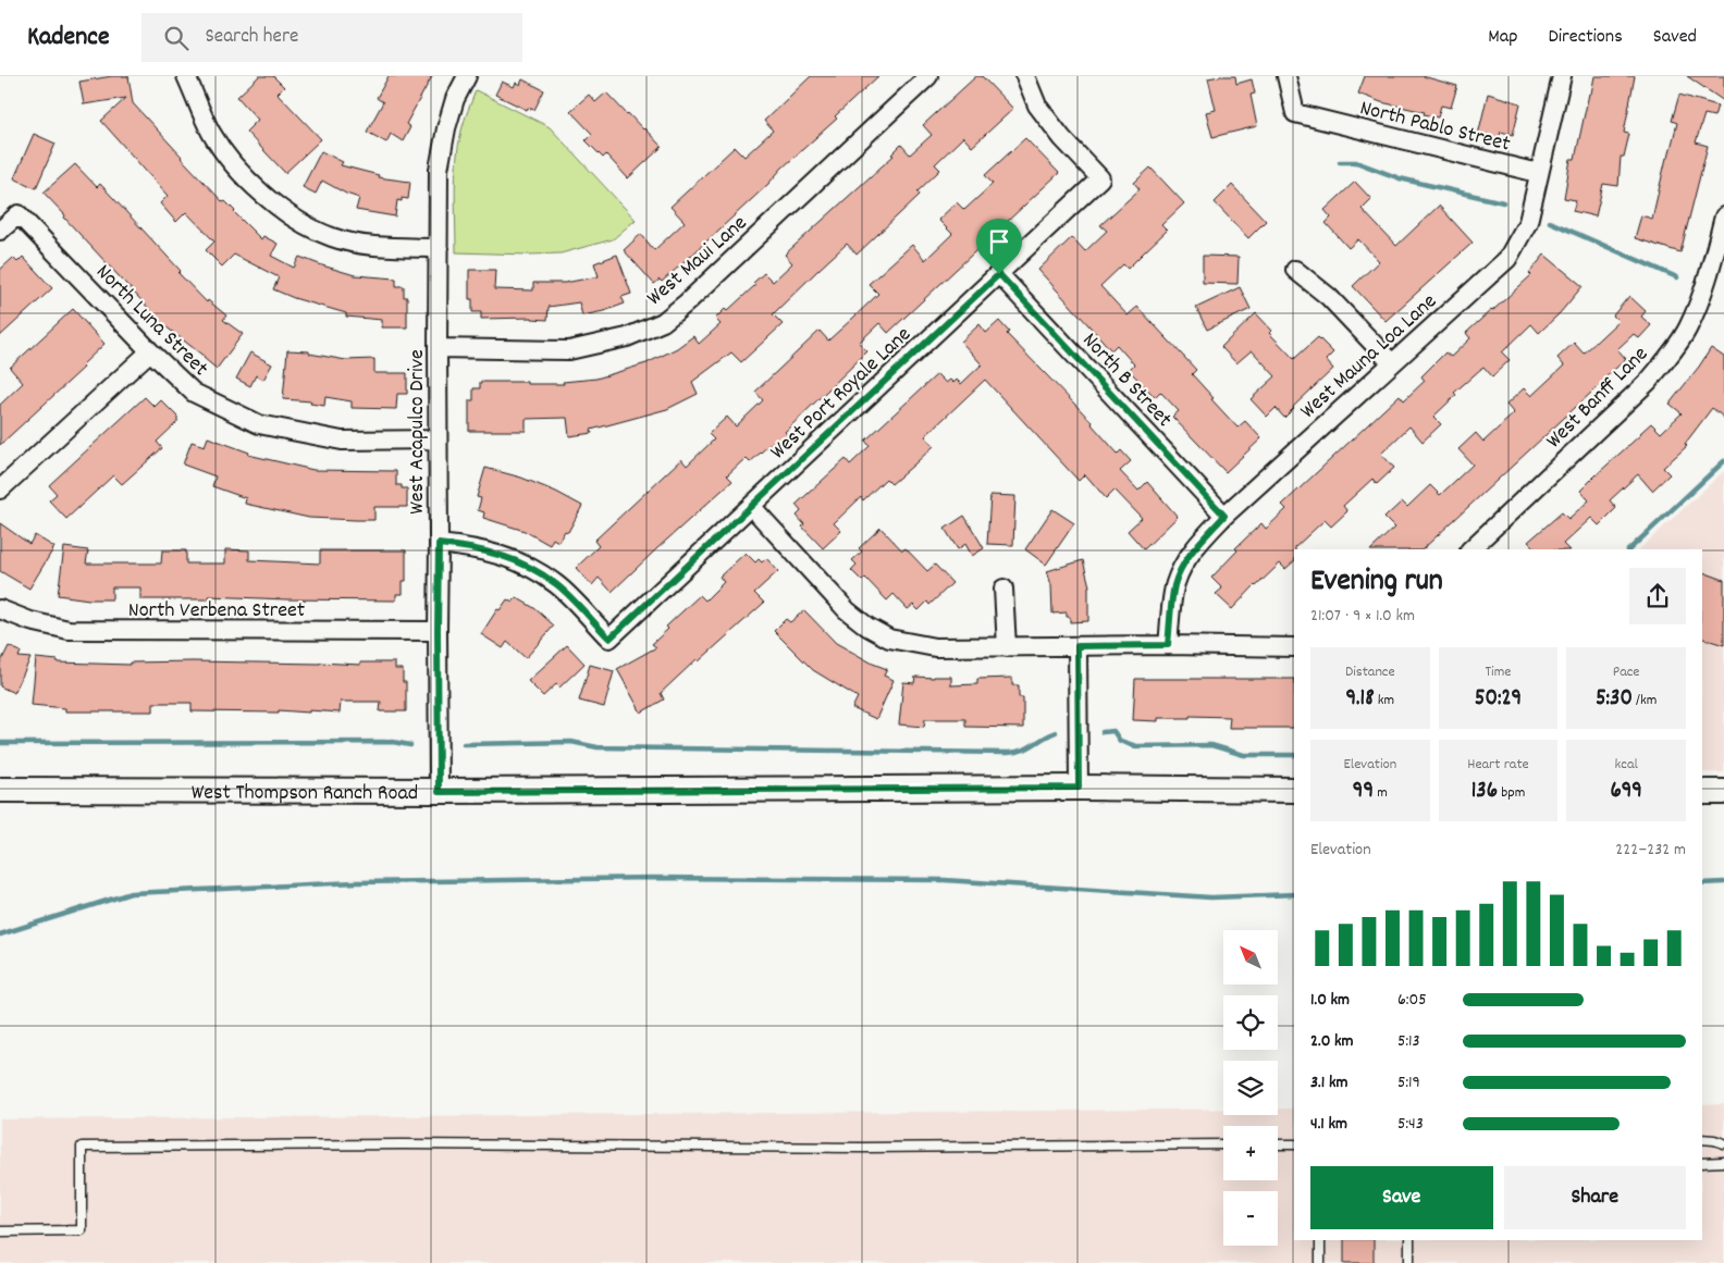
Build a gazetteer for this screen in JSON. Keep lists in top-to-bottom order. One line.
{"streets":{"main road":["West Thompson Ranch Road"],"street":["North Pablo Street","West Maui Lane","North Luna Street","West Mauna Loa Lane","North B Street","West Port Royale Lane","West Banff Lane","West Acapulco Drive","North Verbena Street"]},"crossings":[["North Pablo Street","West Mauna Loa Lane"],["West Maui Lane","West Acapulco Drive"],["North Luna Street","West Acapulco Drive"],["West Mauna Loa Lane","North B Street"],["North B Street","West Port Royale Lane"],["West Port Royale Lane","West Acapulco Drive"],["West Acapulco Drive","North Verbena Street"],["West Acapulco Drive","West Thompson Ranch Road"]],"north":"top left","page":{"header":"Kadence","search":"Search here","nav":["Map","Directions","Saved"],"heading":["Evening run","21:07 · 9 × 1.0 km"],"stats":[["Distance","9.18 km"],["Time","50:29"],["Pace","5:30 /km"],["Elevation","99 m"],["Heart rate","136 bpm"],["kcal","699"]],"chart":["Elevation","222–232 m"],"map_buttons":["+","−"],"list":[{"name":"1.0 km","note":"6:05"},{"name":"2.0 km","note":"5:13"},{"name":"3.1 km","note":"5:19"},{"name":"4.1 km","note":"5:43"}],"buttons":["Save","Share"]}}
